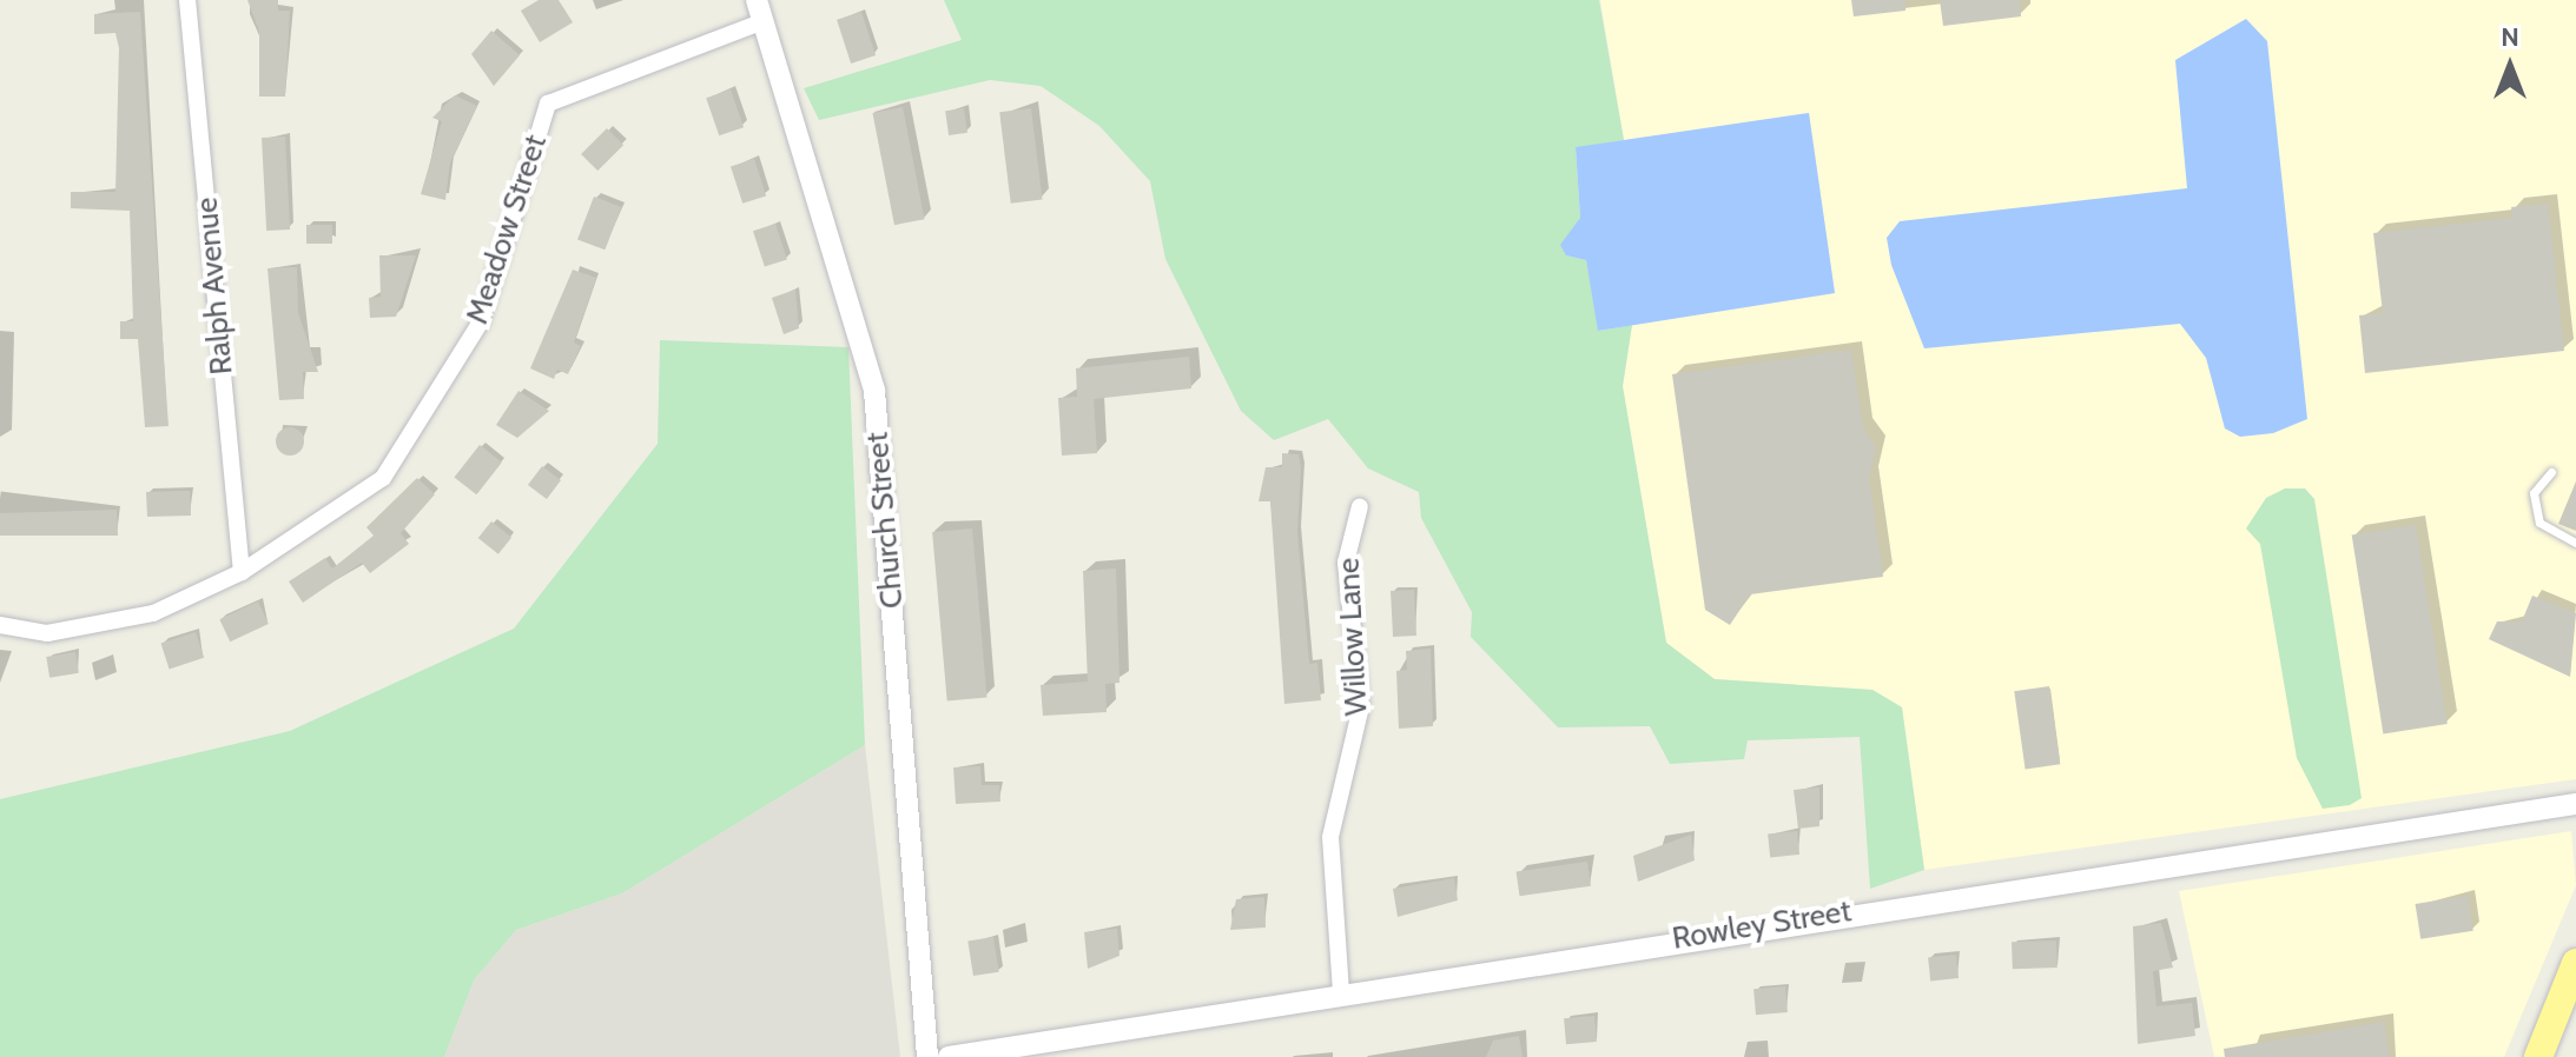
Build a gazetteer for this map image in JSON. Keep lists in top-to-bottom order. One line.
{"streets":{"street":["Meadow Street","Ralph Avenue","Church Street","Willow Lane","Rowley Street"]},"crossings":[["Meadow Street","Ralph Avenue"],["Meadow Street","Church Street"],["Willow Lane","Rowley Street"]],"north":"top"}
